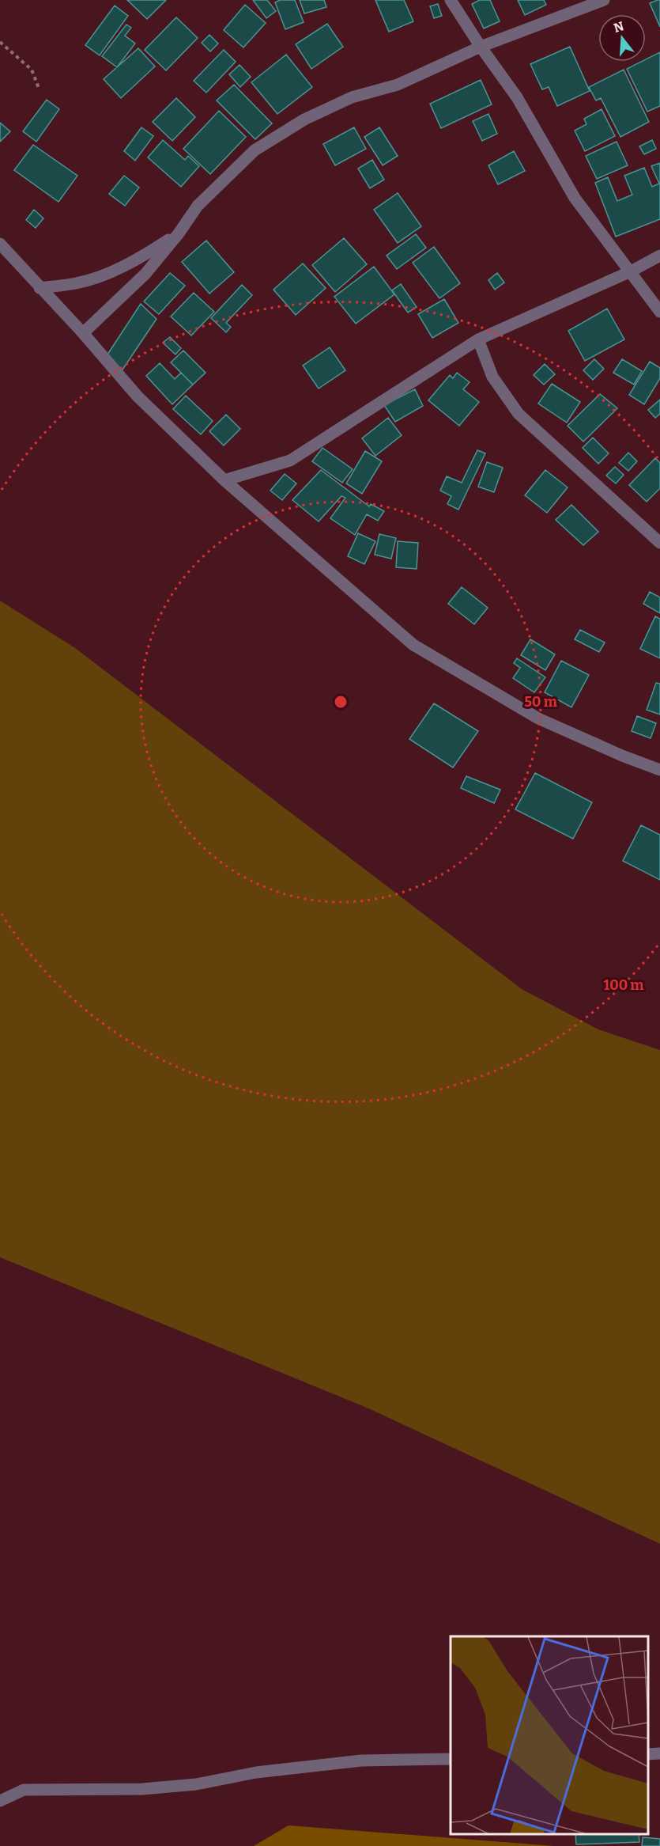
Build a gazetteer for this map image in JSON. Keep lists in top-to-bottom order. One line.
{"north":"top","rings":["50 m","100 m"]}
